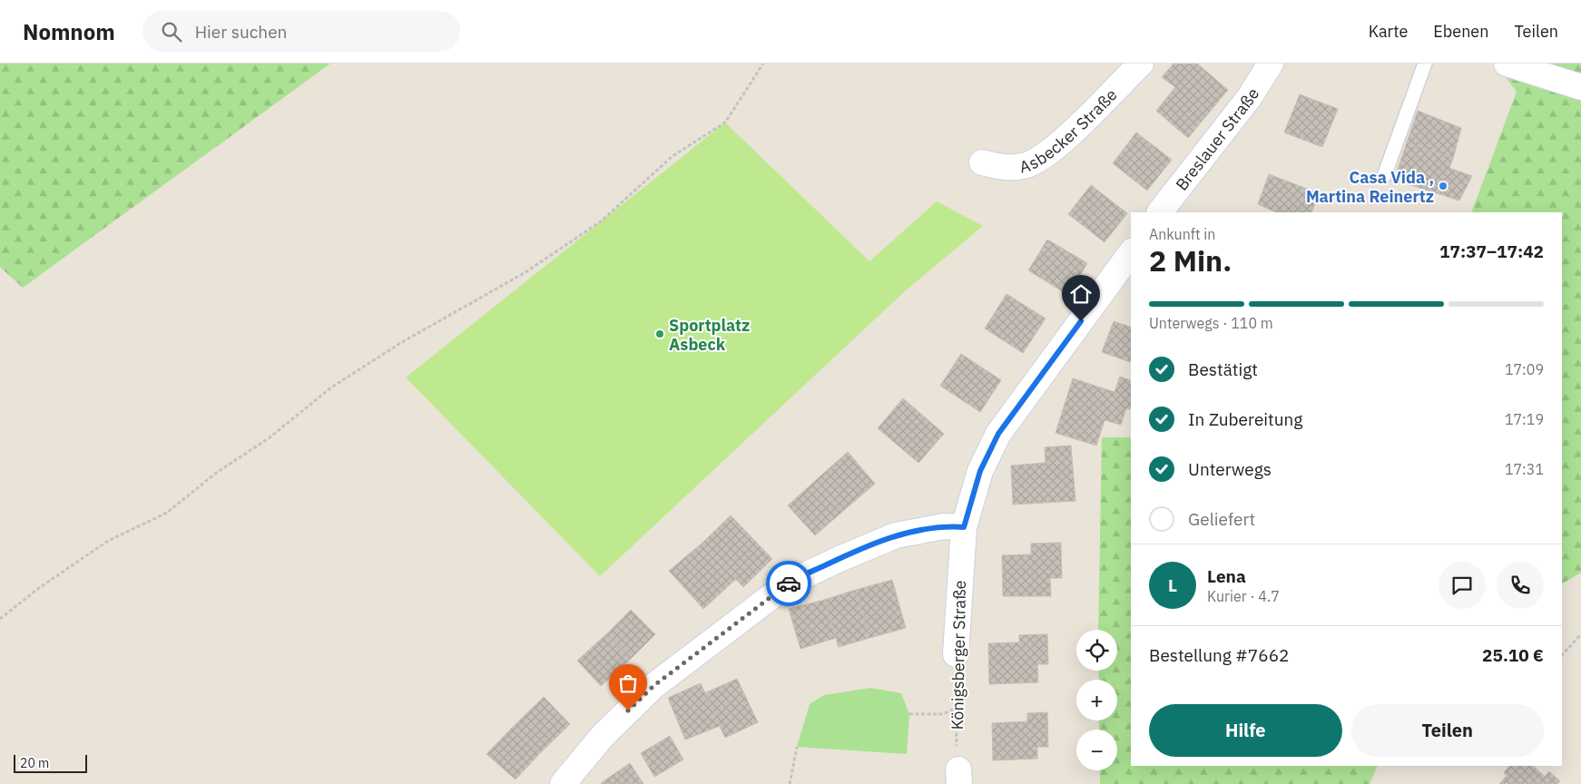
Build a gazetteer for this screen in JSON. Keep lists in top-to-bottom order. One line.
{"streets":{"street":["Asbecker Straße","Breslauer Straße","Königsberger Straße"]},"places":["Casa Vida , Martina Reinertz","Sportplatz Asbeck"],"scale_bar":"20 m","page":{"header":"Nomnom","search":"Hier suchen","nav":["Karte","Ebenen","Teilen"],"heading":["2 Min.","Ankunft in","17:37–17:42"],"panel":["Lena","Kurier · 4.7","Bestellung #7662","25.10 €"],"bar":"Unterwegs · 110 m","list":[["Bestätigt","17:09"],["In Zubereitung","17:19"],["Unterwegs","17:31"],"Geliefert"],"round":"L","map_buttons":["+","−"],"buttons":["Hilfe","Teilen"],"scale":"20 m"}}
